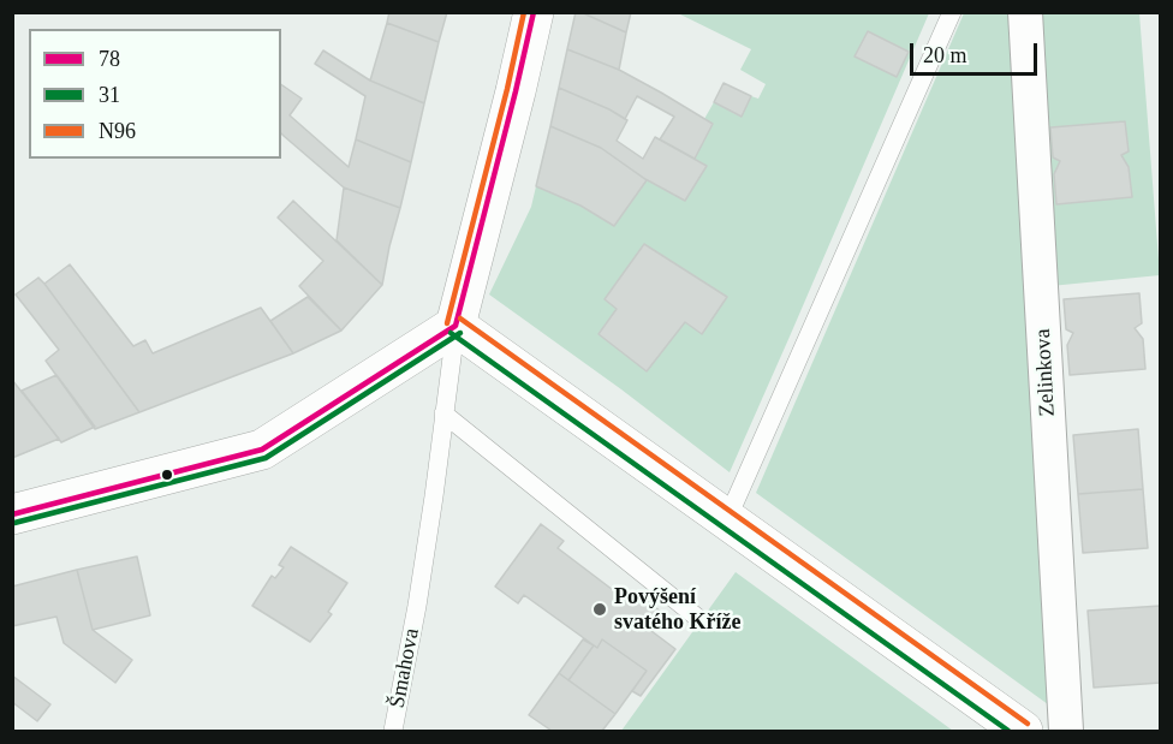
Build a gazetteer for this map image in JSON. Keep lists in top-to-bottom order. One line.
{"streets":{"street":["Zelinkova"],"lane":["Šmahova"]},"places":["Povýšení svatého Kříže"],"lines":["transit line 78","transit line N96","transit line 31"],"legend":["78","31","N96"],"scale_bar":"20 m"}
